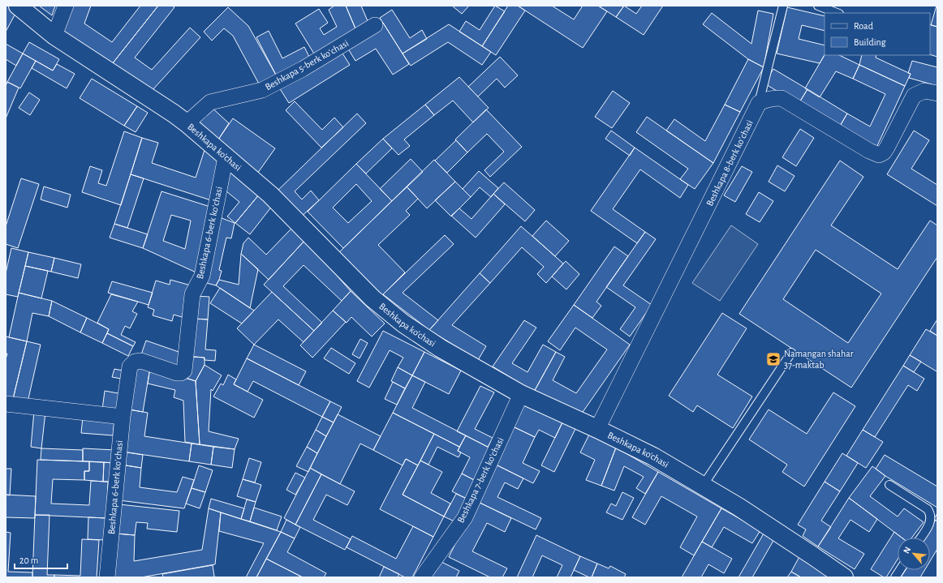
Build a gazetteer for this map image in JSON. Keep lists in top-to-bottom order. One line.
{"streets":{"street":["Beshkapa 5-berk koʻchasi","Beshkapa ko'chasi","Beshkapa 8-berk koʼchasi","Beshkapa 6-berk koʻchasi","Beshkapa 7-berk koʻchasi"]},"crossings":[["Beshkapa 5-berk koʻchasi","Beshkapa ko'chasi"],["Beshkapa ko'chasi","Beshkapa 8-berk koʼchasi"],["Beshkapa ko'chasi","Beshkapa 6-berk koʻchasi"],["Beshkapa ko'chasi","Beshkapa 7-berk koʻchasi"]],"places":{"school or university":["Namangan shahar 37-maktab"]},"legend":["Road","Building"],"scale_bar":"20 m","north":"top left"}
